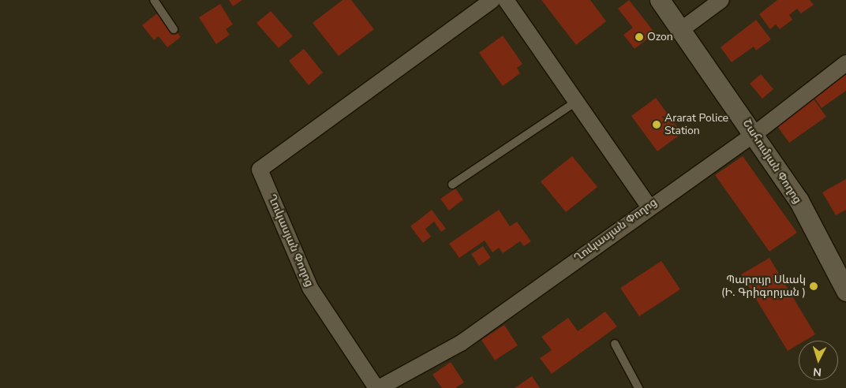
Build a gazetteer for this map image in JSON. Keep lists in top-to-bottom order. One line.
{"streets":{"street":["Շահումյան Փողոց","Ղուկասյան Փողոց"]},"crossings":[["Շահումյան Փողոց","Ղուկասյան Փողոց"]],"places":["Ozon","Ararat Police Station","Պարույր Սևակ (Ի. Գրիգորյան )"],"north":"bottom"}
